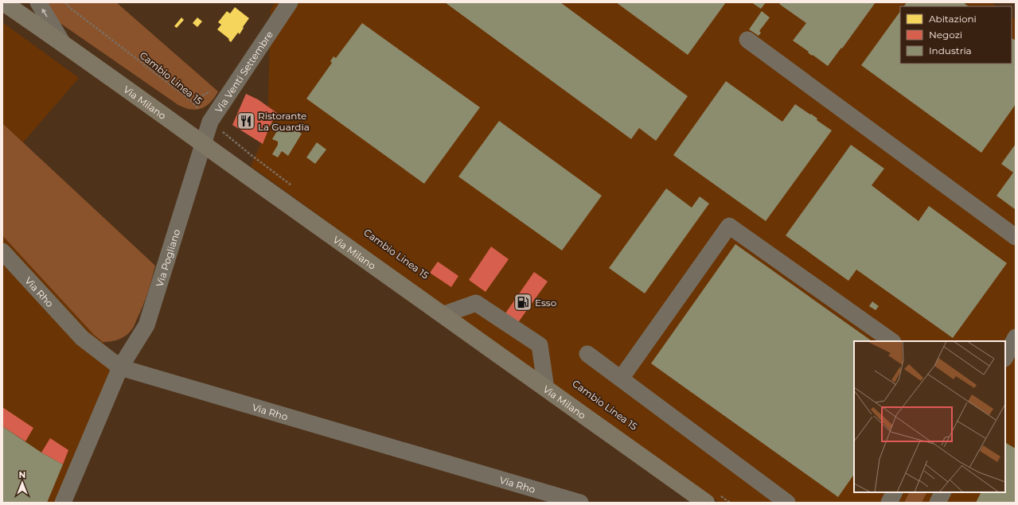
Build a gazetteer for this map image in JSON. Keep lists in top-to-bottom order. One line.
{"streets":{"main road":["Via Milano"],"street":["Via Venti Settembre","Via Pogliano","Via Rho"],"path":["Cambio Linea 15"]},"crossings":[["Via Venti Settembre","Cambio Linea 15"],["Via Venti Settembre","Via Milano"],["Via Venti Settembre","Via Pogliano"],["Via Milano","Via Pogliano"],["Via Pogliano","Via Rho"]],"places":{"restaurant":["Ristorante La Guardia"],"fuel station":["Esso"]},"legend":["Abitazioni","Negozi","Industria"],"north":"top"}
